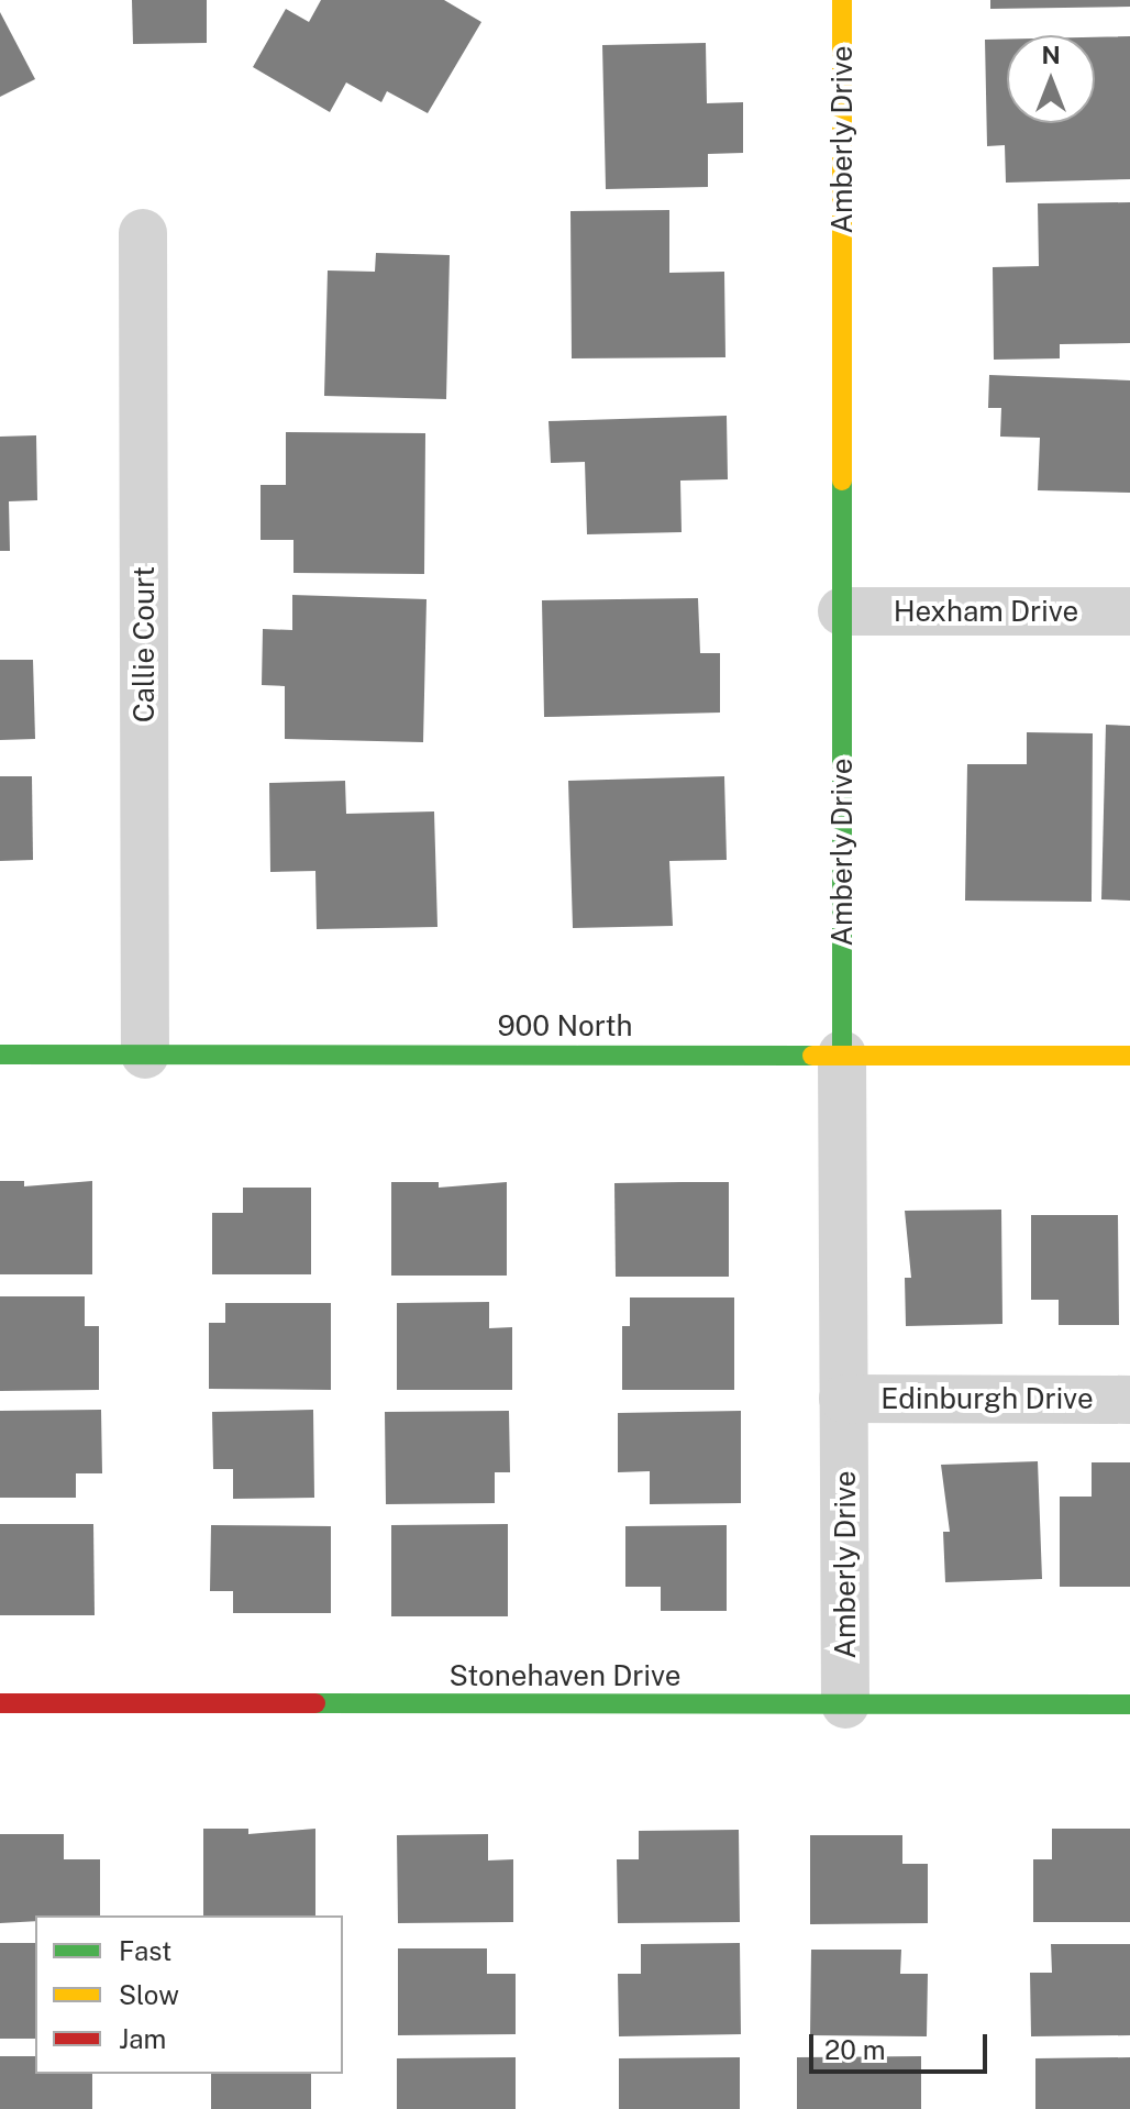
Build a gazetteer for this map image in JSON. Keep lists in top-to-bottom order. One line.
{"streets":{"street":["Amberly Drive","Hexham Drive","Callie Court","900 North","Edinburgh Drive","Stonehaven Drive"]},"crossings":[["Amberly Drive","Hexham Drive"],["Amberly Drive","900 North"],["Amberly Drive","Edinburgh Drive"],["Amberly Drive","Stonehaven Drive"],["Callie Court","900 North"]],"legend":["Fast","Slow","Jam"],"scale_bar":"20 m","north":"top"}
